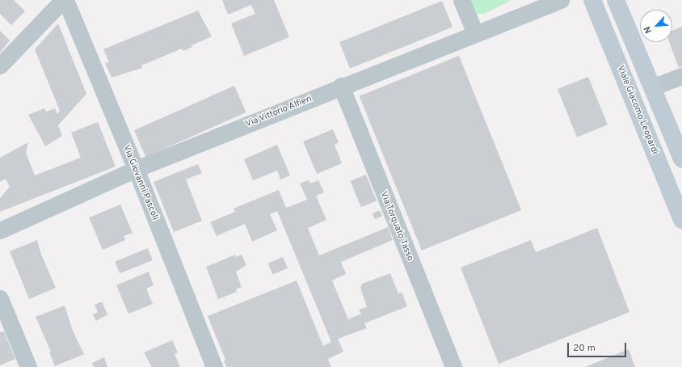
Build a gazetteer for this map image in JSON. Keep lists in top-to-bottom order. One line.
{"streets":{"main road":["Viale Giacomo Leopardi"],"street":["Via Vittorio Alfieri","Via Giovanni Pascoli","Via Torquato Tasso"]},"crossings":[["Via Vittorio Alfieri","Via Giovanni Pascoli"],["Via Vittorio Alfieri","Via Torquato Tasso"]],"scale_bar":"20 m","north":"bottom left"}
